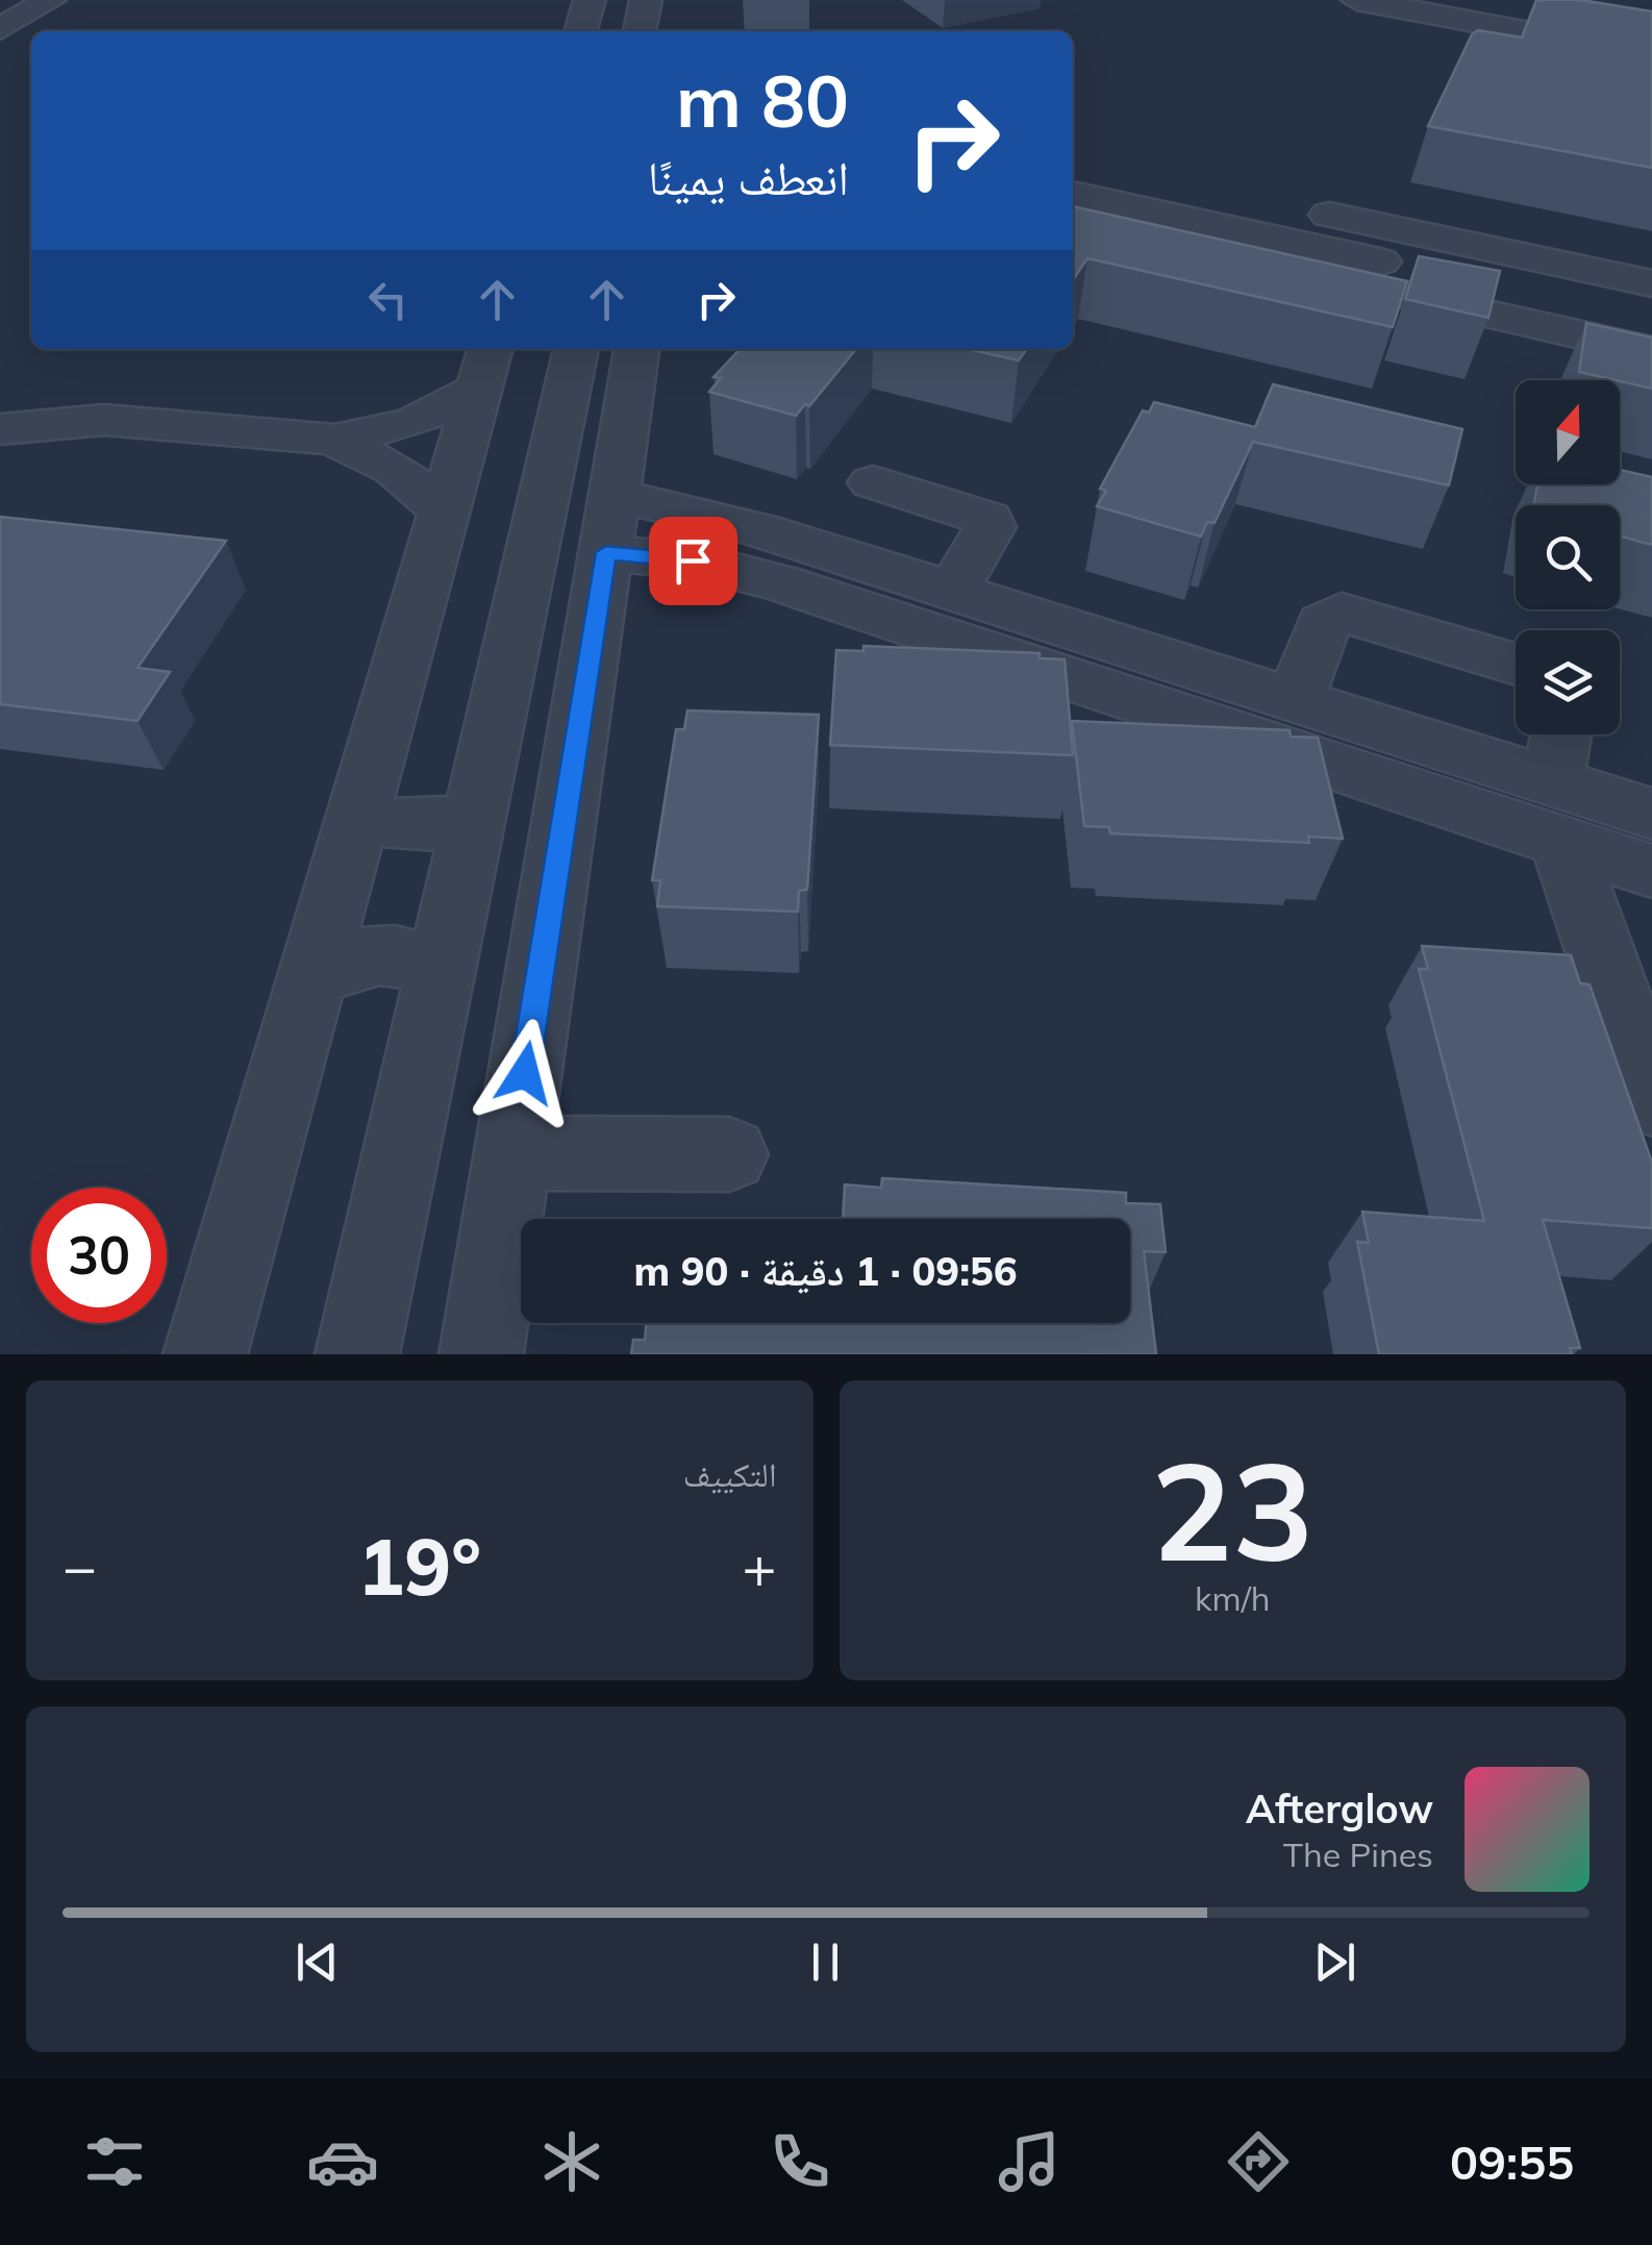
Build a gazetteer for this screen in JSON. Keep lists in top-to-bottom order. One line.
{"north":"top","page":{"turn":["80 m","انعطف يمينًا"],"limit":"30","trip":"09:56 · 1 دقيقة · 90 m","tile":[["23","km/h"],"التكييف"],"heat":["−","19°","+"],"song":["Afterglow","The Pines"],"tabs":"09:55"}}
